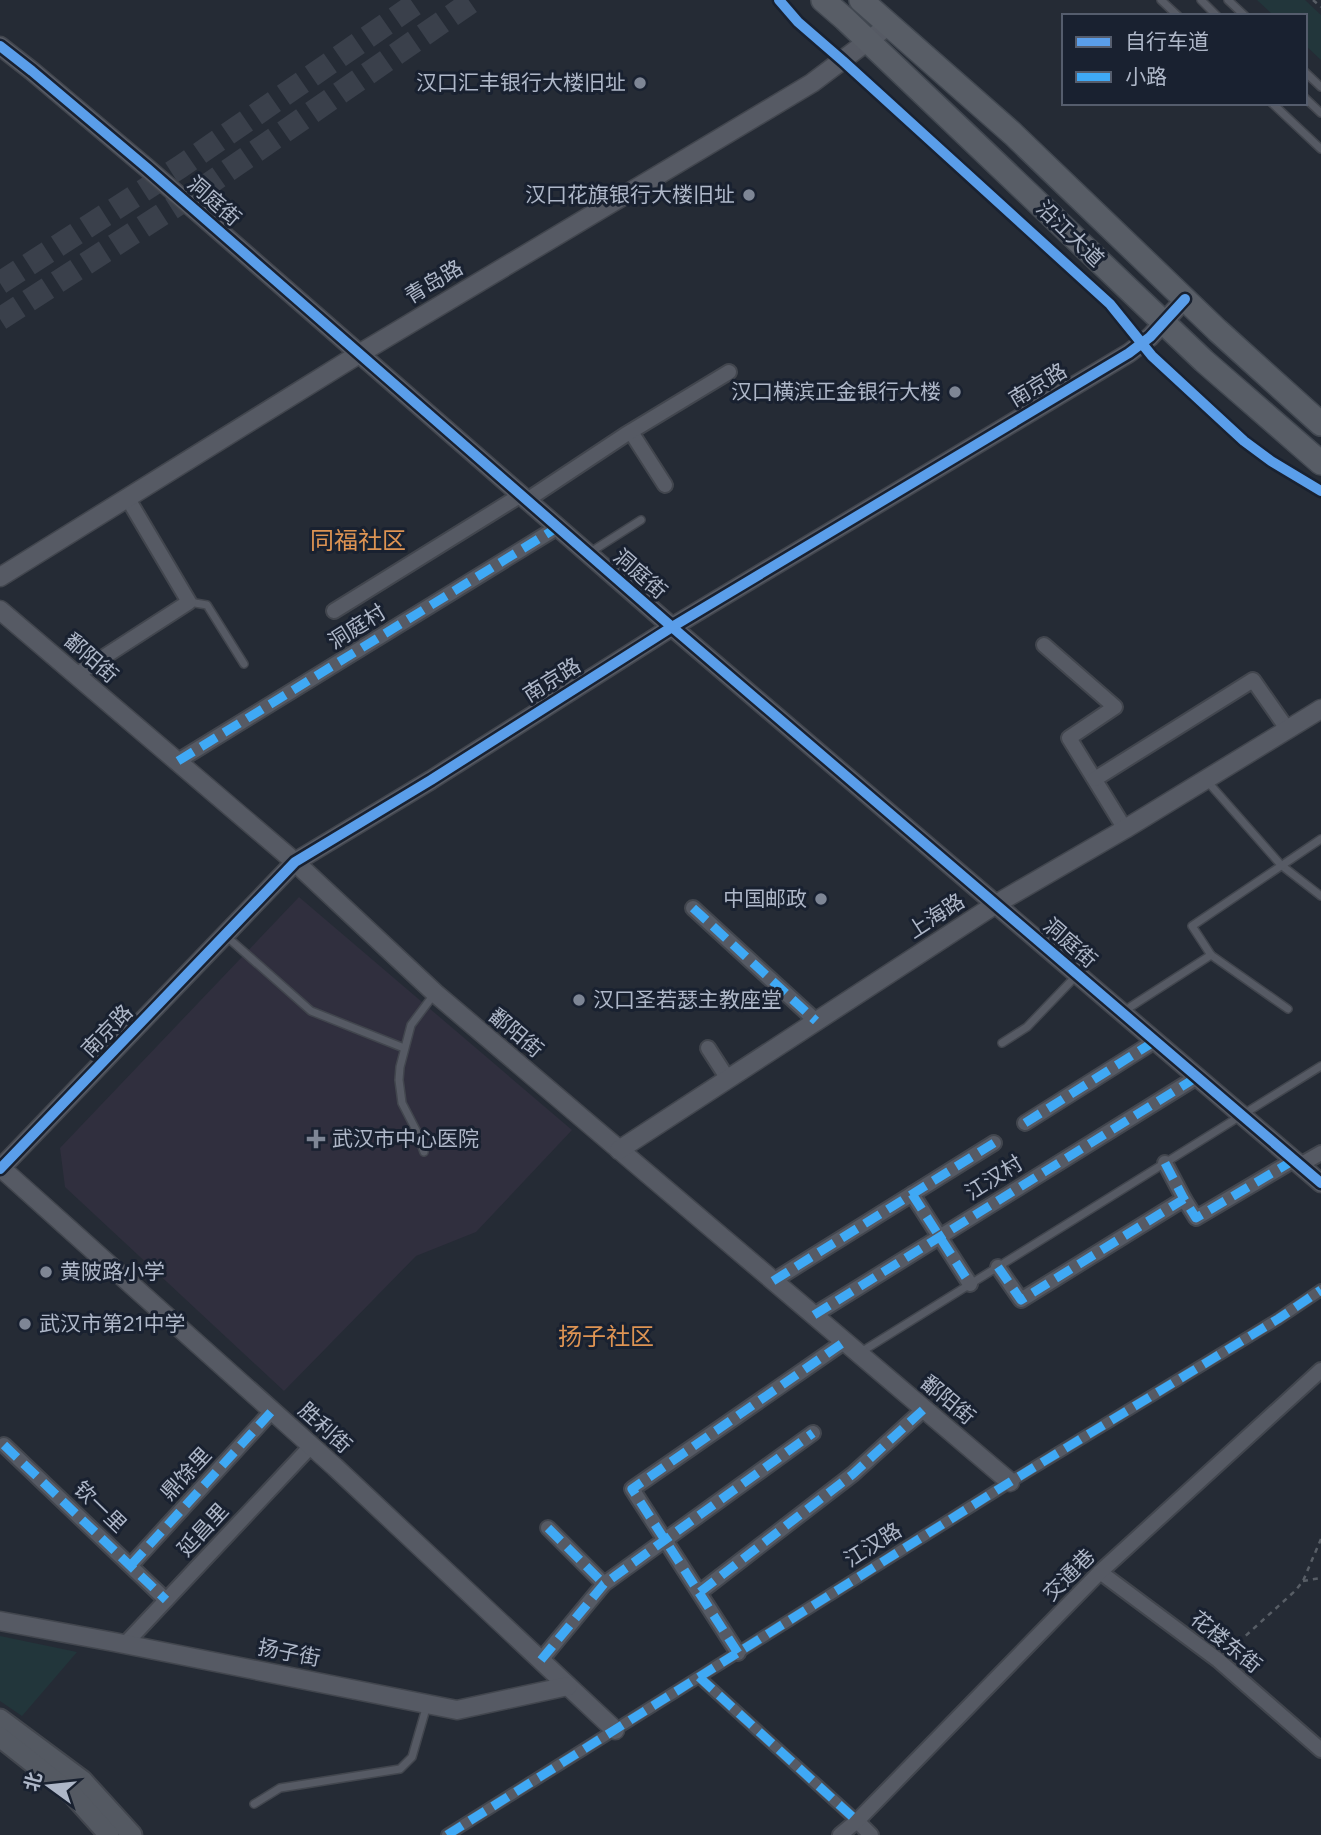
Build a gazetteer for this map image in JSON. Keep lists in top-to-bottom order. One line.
{"streets":{"main road":["沿江大道"],"street":["洞庭街","青岛路","南京路","洞庭村","鄱阳街","上海路","江汉村","胜利街","鼎馀里","钦一里","延昌里","江汉路","交通巷","花楼东街","扬子街"]},"crossings":[["洞庭街","青岛路"],["洞庭街","南京路"],["洞庭街","洞庭村"],["洞庭街","上海路"],["洞庭街","江汉村"],["沿江大道","青岛路"],["沿江大道","南京路"],["南京路","鄱阳街"],["南京路","胜利街"],["洞庭村","鄱阳街"],["鄱阳街","上海路"],["鄱阳街","江汉村"],["鄱阳街","江汉路"],["胜利街","鼎馀里"],["胜利街","延昌里"],["胜利街","江汉路"],["胜利街","扬子街"],["鼎馀里","钦一里"],["钦一里","延昌里"],["延昌里","扬子街"],["交通巷","花楼东街"]],"districts":["同福社区","扬子社区"],"places":{"other":["汉口汇丰银行大楼旧址","汉口花旗银行大楼旧址","汉口横滨正金银行大楼","中国邮政","汉口圣若瑟主教座堂","黄陂路小学","武汉市第21中学"],"health":["武汉市中心医院"]},"legend":["自行车道","小路"],"north":"left"}
